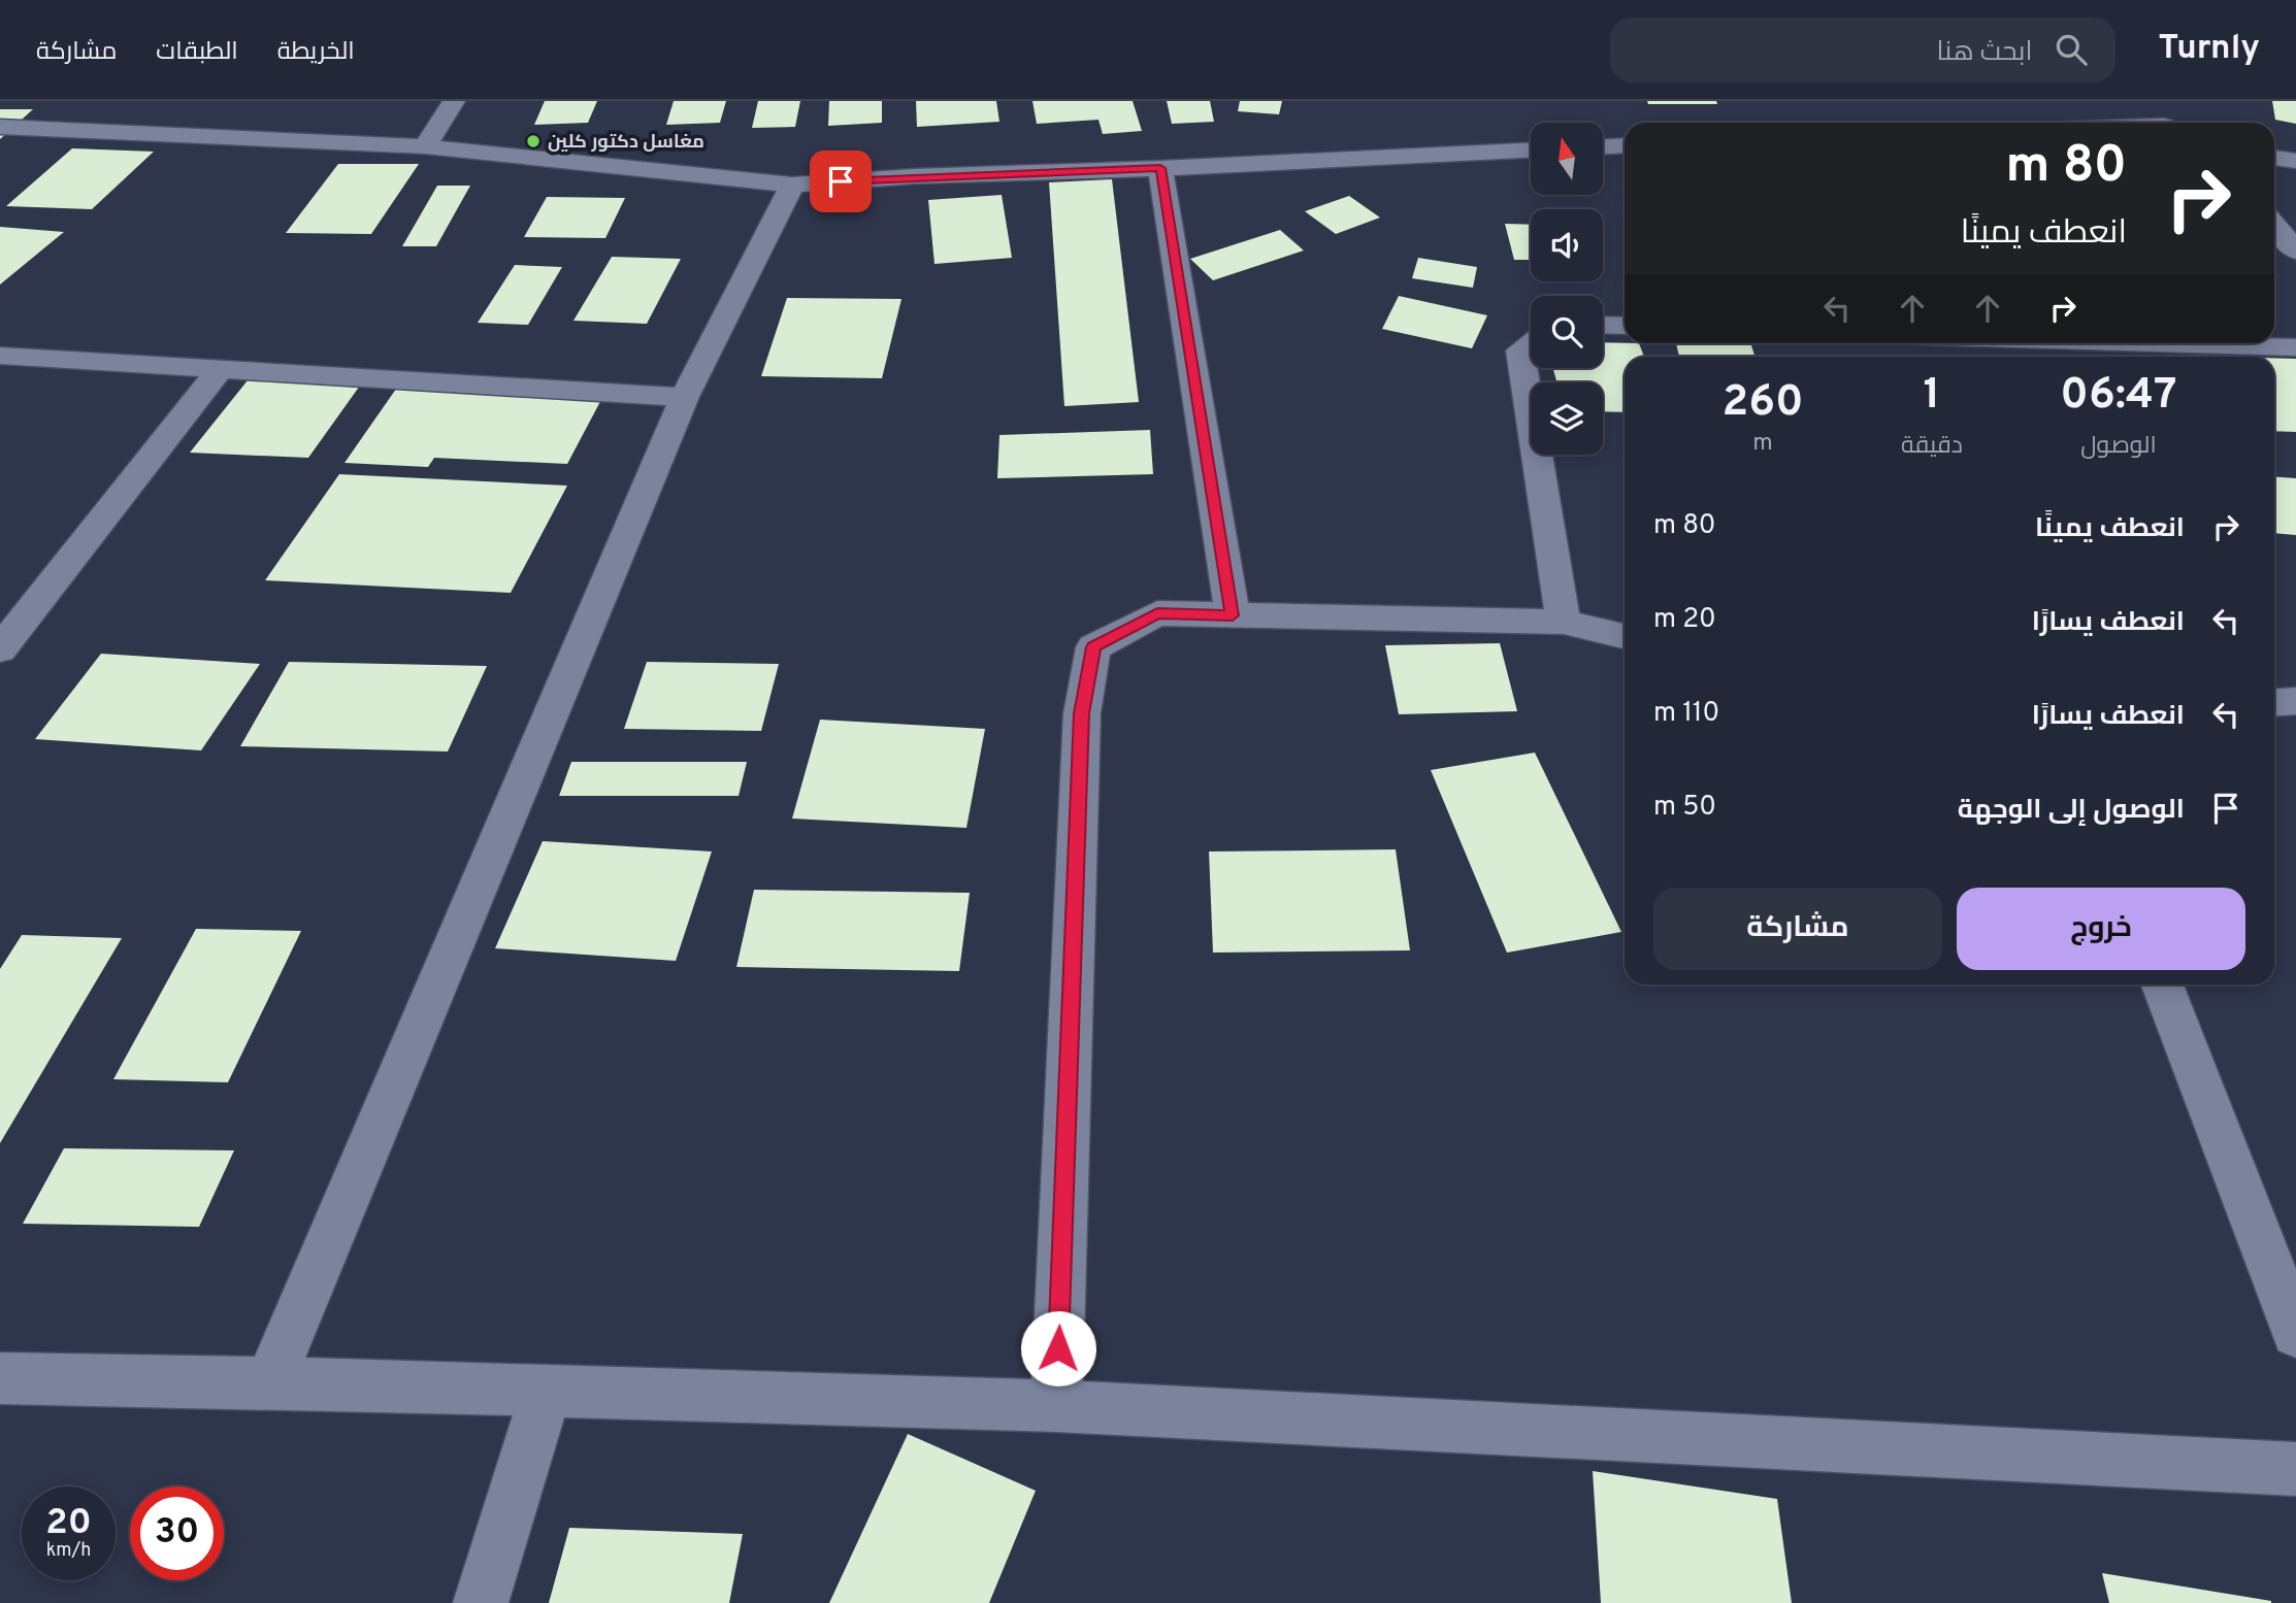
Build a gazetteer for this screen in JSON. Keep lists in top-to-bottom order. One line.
{"places":["مغاسل دكتور كلين"],"north":"top","page":{"header":"Turnly","search":"ابحث هنا","nav":["الخريطة","الطبقات","مشاركة"],"turn":["80 m","انعطف يمينًا"],"eta":["06:47","الوصول","1","دقيقة","260","m"],"list":[{"name":"انعطف يمينًا","value":"80 m"},{"name":"انعطف يسارًا","value":"20 m"},{"name":"انعطف يسارًا","value":"110 m"},{"name":"الوصول إلى الوجهة","value":"50 m"}],"buttons":["خروج","مشاركة"],"speed":"20 km/h","limit":"30"}}
